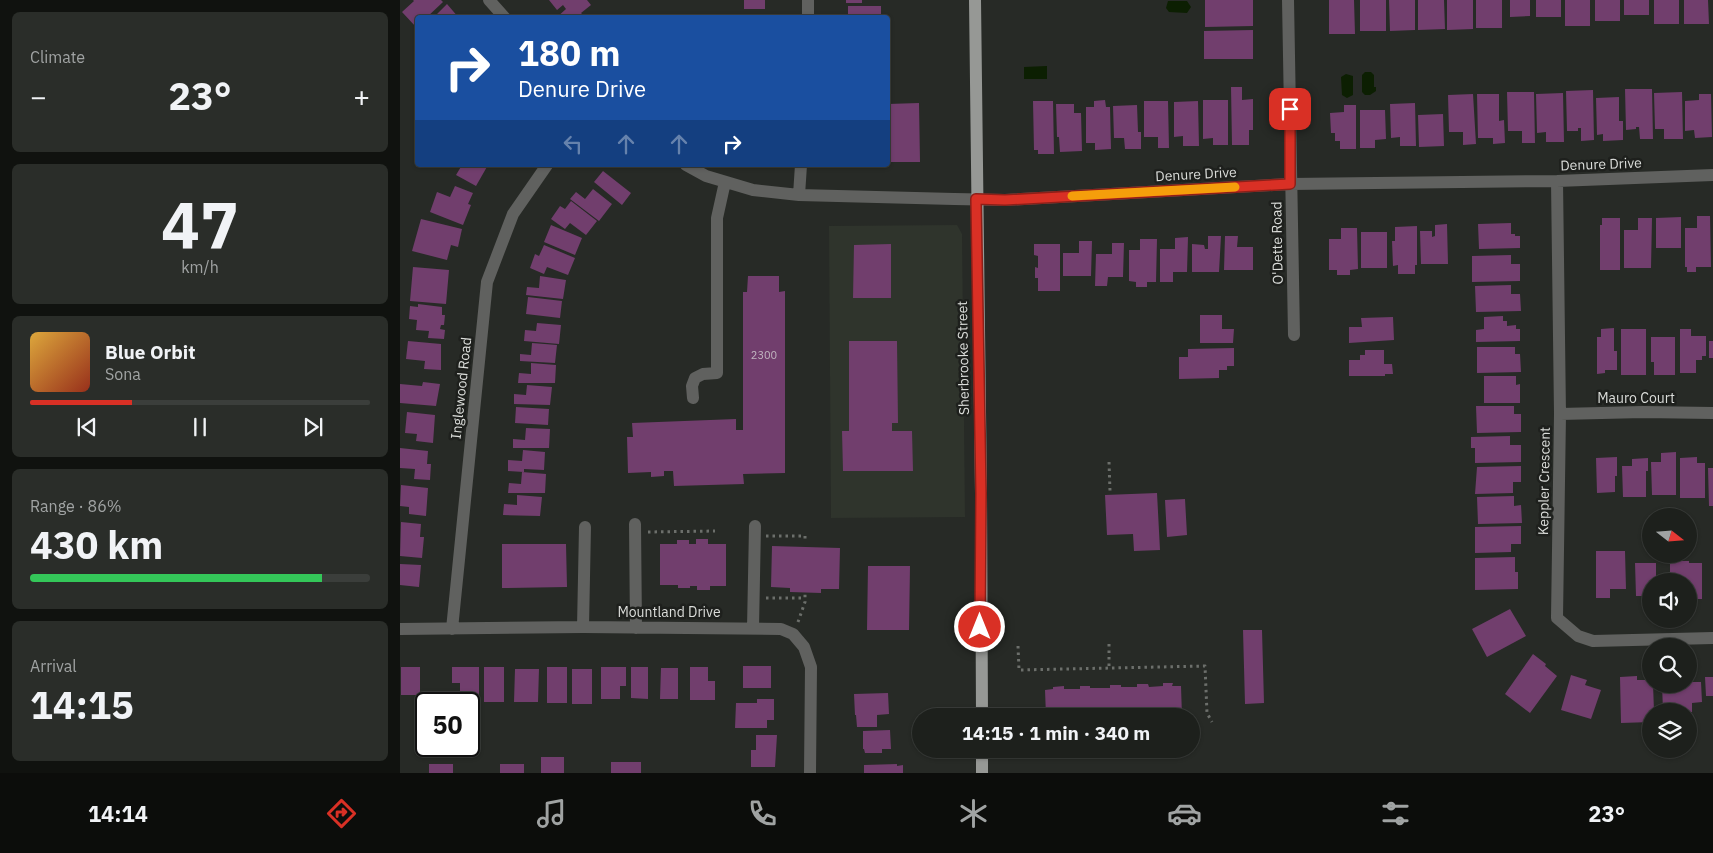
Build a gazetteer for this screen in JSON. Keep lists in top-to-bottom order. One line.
{"streets":{"main road":["Sherbrooke Street"],"street":["Denure Drive","O'Dette Road","Inglewood Road","Mauro Court","Keppler Crescent","Mountland Drive"]},"crossings":[["Denure Drive","O'Dette Road"],["Denure Drive","Sherbrooke Street"],["Denure Drive","Keppler Crescent"],["Inglewood Road","Mountland Drive"],["Mauro Court","Keppler Crescent"]],"house_numbers":["2300"],"north":"right","page":{"tile":["Climate",["47","km/h"],["Range · 86%","430 km"],["Arrival","14:15"]],"turn":["180 m","Denure Drive"],"heat":["−","23°","+"],"song":["Blue Orbit","Sona"],"limit":"50","trip":"14:15 · 1 min · 340 m","tabs":["14:14","23°"]}}
